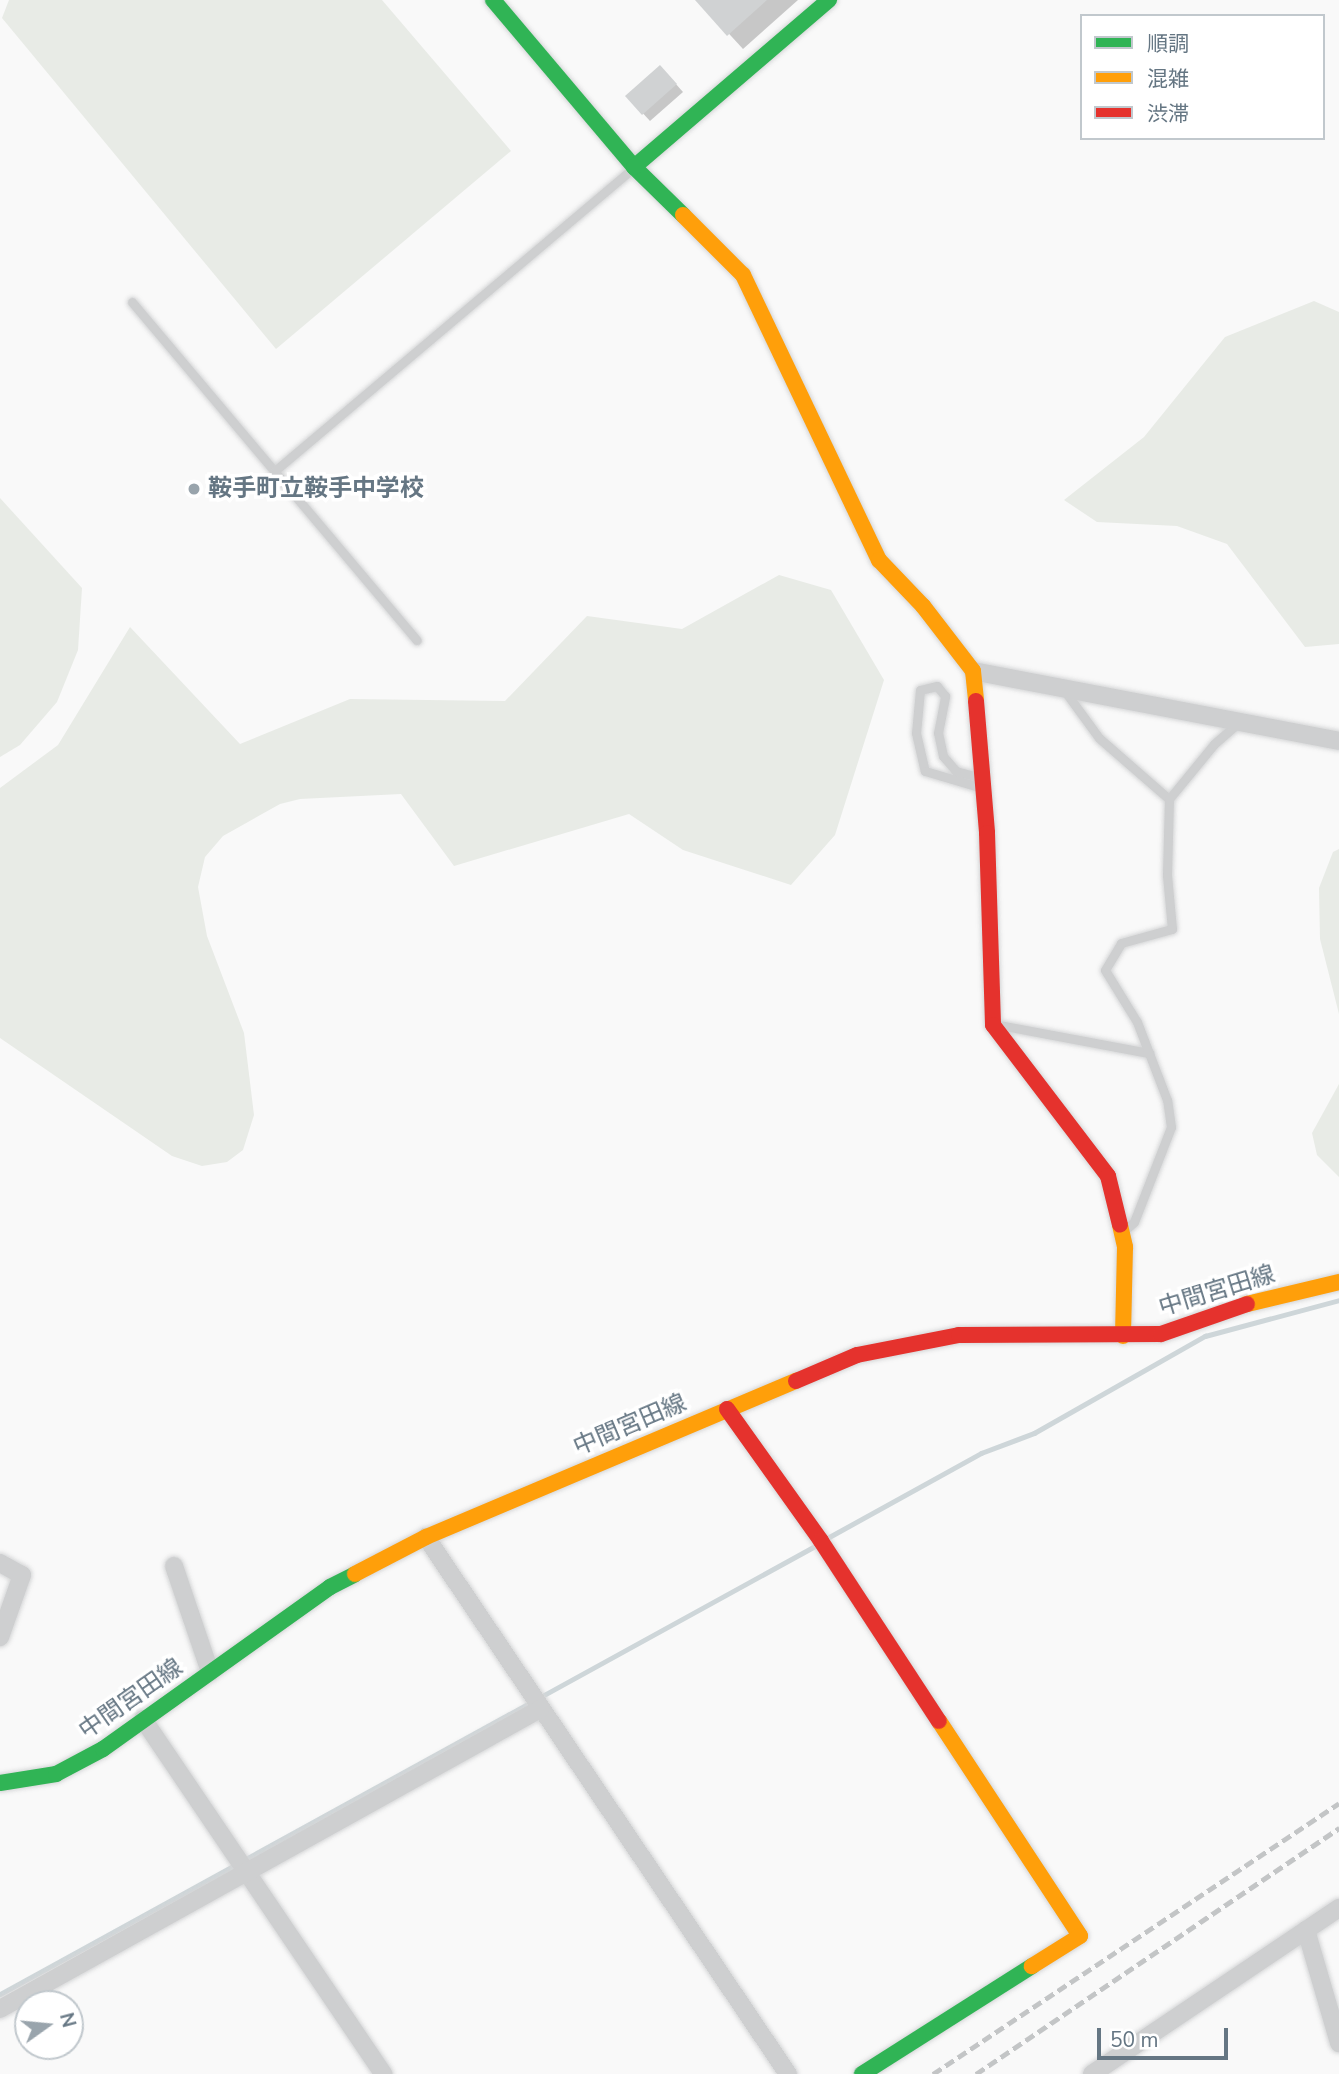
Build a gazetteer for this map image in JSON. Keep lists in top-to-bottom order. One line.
{"streets":{"street":["中間宮田線"]},"places":["鞍手町立鞍手中学校"],"legend":["順調","混雑","渋滞"],"scale_bar":"50 m","north":"right"}
